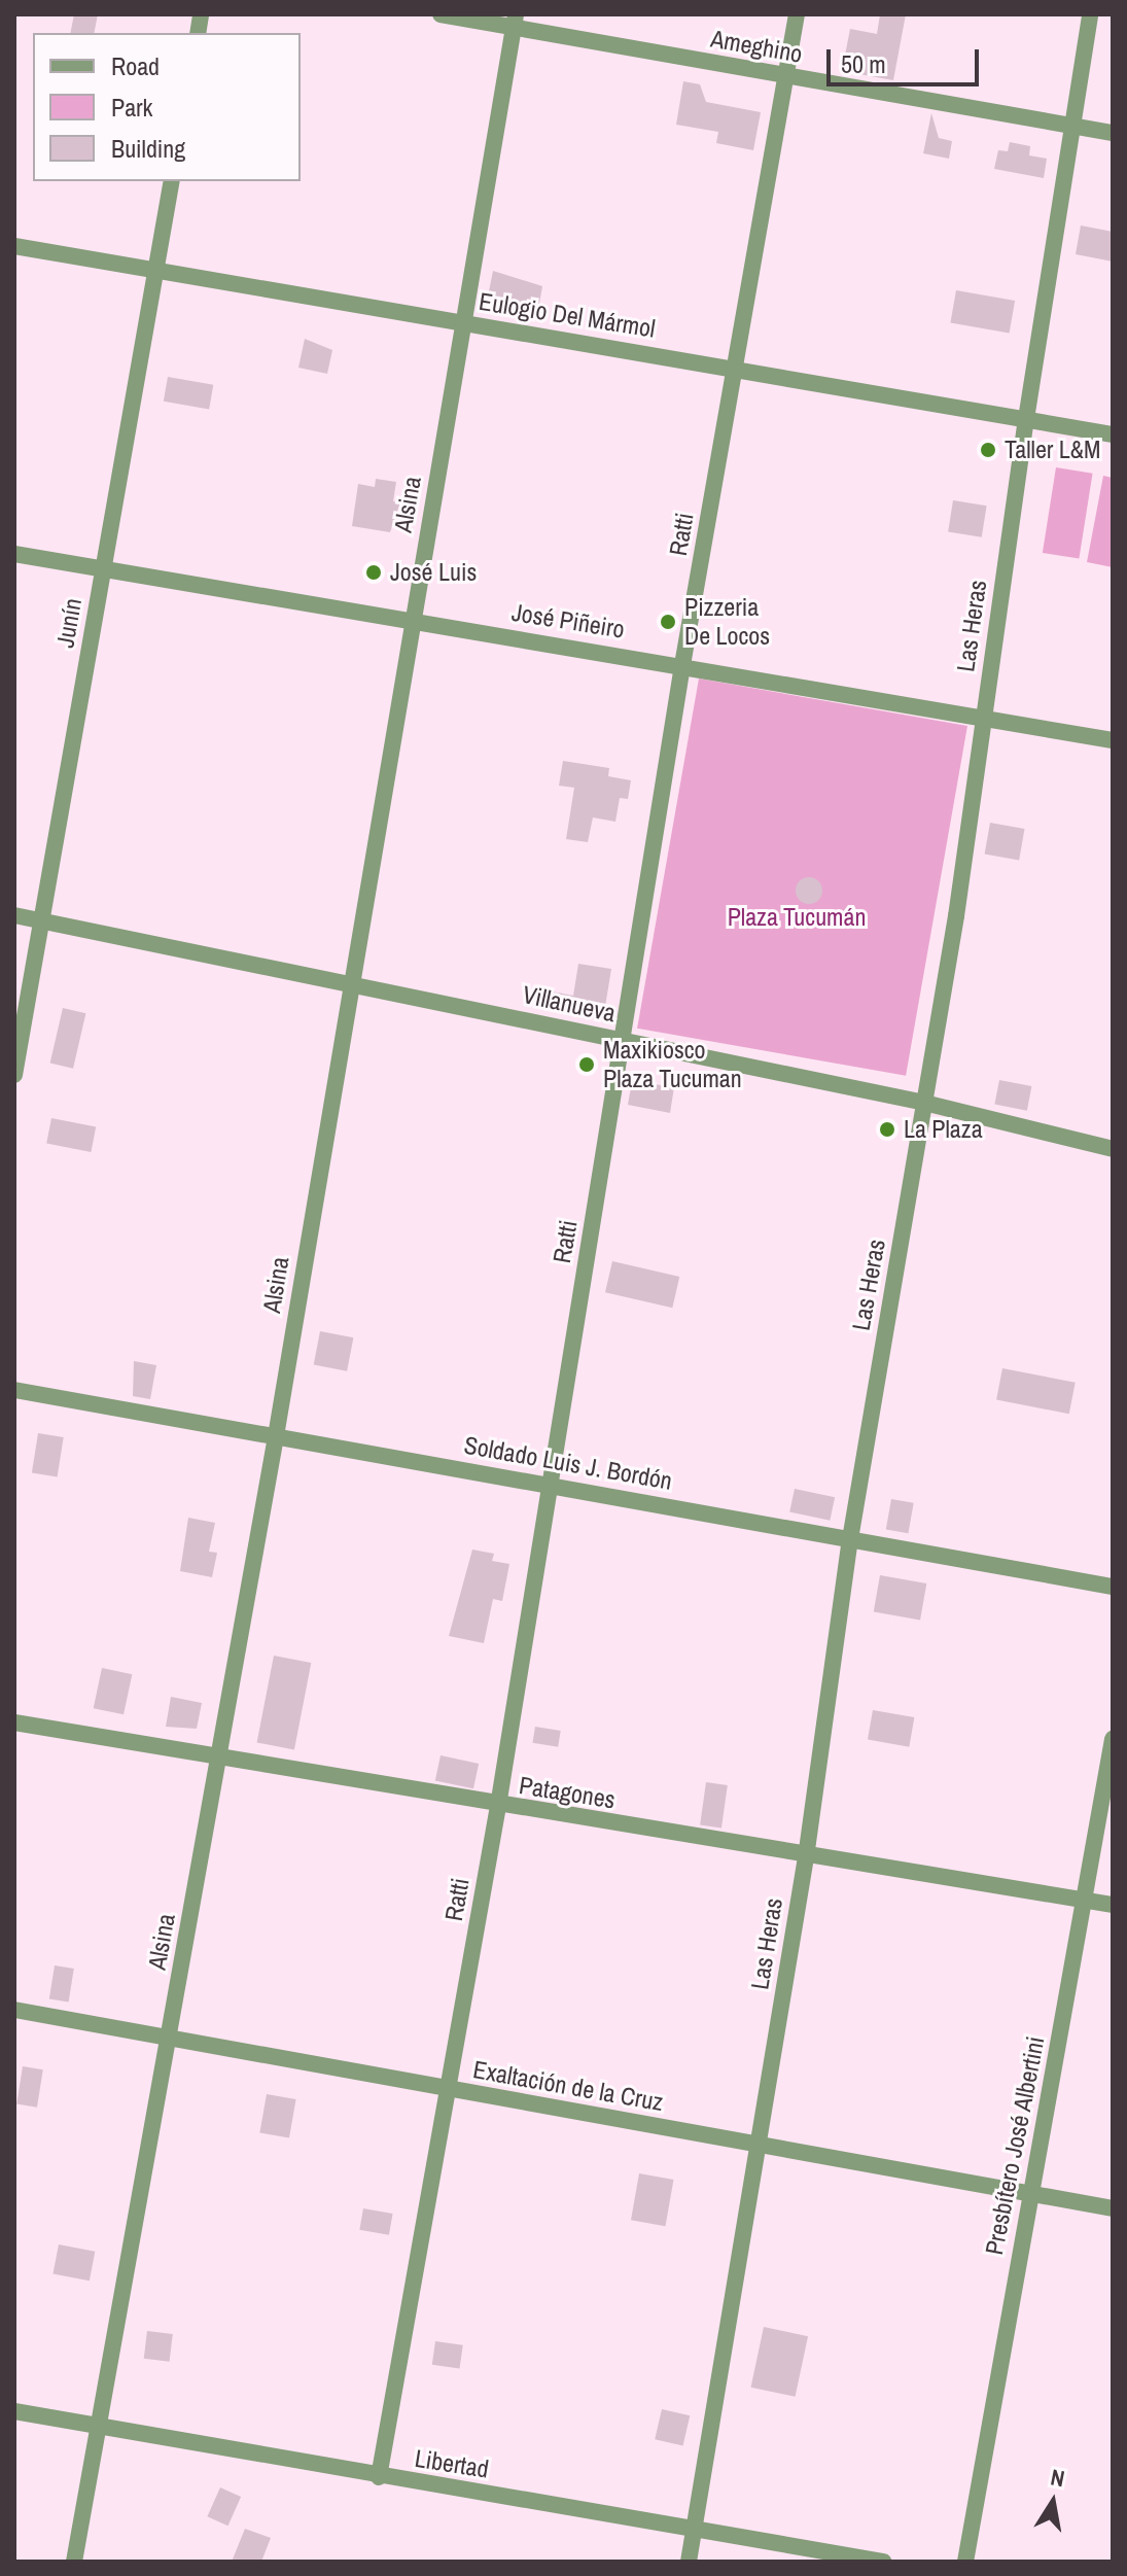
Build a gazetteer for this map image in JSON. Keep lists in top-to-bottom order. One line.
{"streets":{"street":["Ameghino","Eulogio Del Mármol","Alsina","Ratti","José Piñeiro","Junín","Las Heras","Villanueva","Soldado Luis J. Bordón","Patagones","Exaltación de la Cruz","Presbítero José Albertini","Libertad"]},"crossings":[["Ameghino","Alsina"],["Ameghino","Ratti"],["Ameghino","Las Heras"],["Eulogio Del Mármol","Alsina"],["Eulogio Del Mármol","Ratti"],["Eulogio Del Mármol","Junín"],["Eulogio Del Mármol","Las Heras"],["Alsina","José Piñeiro"],["Alsina","Villanueva"],["Alsina","Soldado Luis J. Bordón"],["Alsina","Patagones"],["Alsina","Exaltación de la Cruz"],["Alsina","Libertad"],["Ratti","José Piñeiro"],["Ratti","Villanueva"],["Ratti","Soldado Luis J. Bordón"],["Ratti","Patagones"],["Ratti","Exaltación de la Cruz"],["Ratti","Libertad"],["José Piñeiro","Junín"],["José Piñeiro","Las Heras"],["Junín","Villanueva"],["Las Heras","Villanueva"],["Las Heras","Soldado Luis J. Bordón"],["Las Heras","Patagones"],["Las Heras","Exaltación de la Cruz"],["Las Heras","Libertad"],["Patagones","Presbítero José Albertini"],["Exaltación de la Cruz","Presbítero José Albertini"]],"parks":["Plaza Tucumán"],"places":["Taller L&M","José Luis","Pizzeria De Locos","Maxikiosco Plaza Tucuman","La Plaza"],"legend":["Road","Park","Building"],"scale_bar":"50 m","north":"top"}
